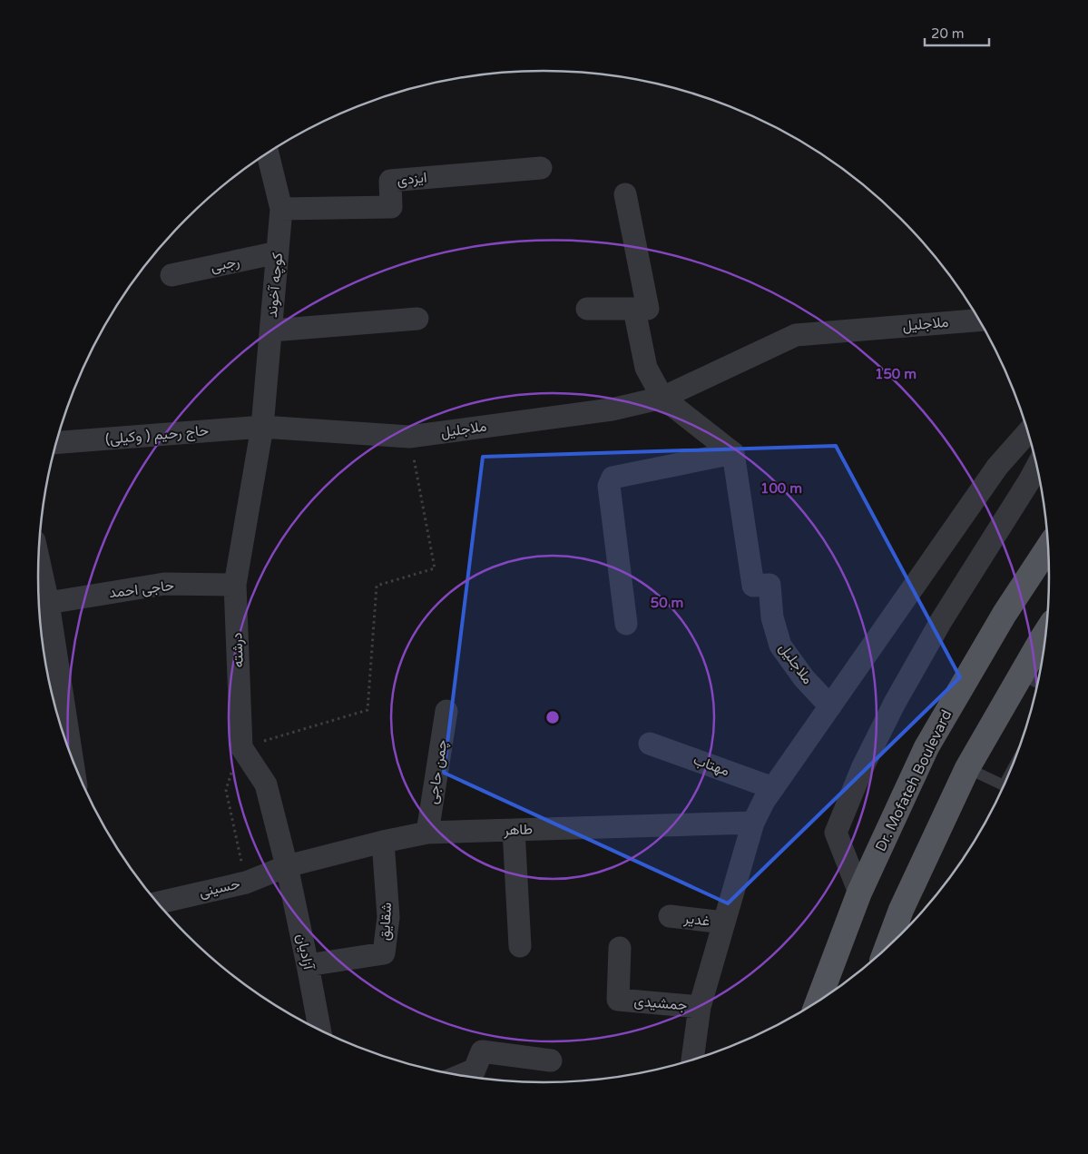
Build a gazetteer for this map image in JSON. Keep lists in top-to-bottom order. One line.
{"streets":{"main road":["Dr. Mofateh Boulevard"],"street":["ایزدی","رجبی","کوچه آخوند","ملاجلیل","حاج رحیم ( وکیلی)","حاجی احمد","درشته","مهتاب","چمن حاجی","طاهر","حسینی","غدیر","شقایق","آزادیان","جمشیدی"]},"crossings":[["ایزدی","کوچه آخوند"],["رجبی","کوچه آخوند"],["کوچه آخوند","ملاجلیل"],["کوچه آخوند","حاج رحیم ( وکیلی)"],["کوچه آخوند","درشته"],["ملاجلیل","حاج رحیم ( وکیلی)"],["ملاجلیل","درشته"],["حاج رحیم ( وکیلی)","درشته"],["حاجی احمد","درشته"],["چمن حاجی","طاهر"],["طاهر","حسینی"],["طاهر","شقایق"],["طاهر","آزادیان"],["حسینی","آزادیان"],["شقایق","آزادیان"]],"scale_bar":"20 m","rings":["150 m","100 m","50 m"]}
